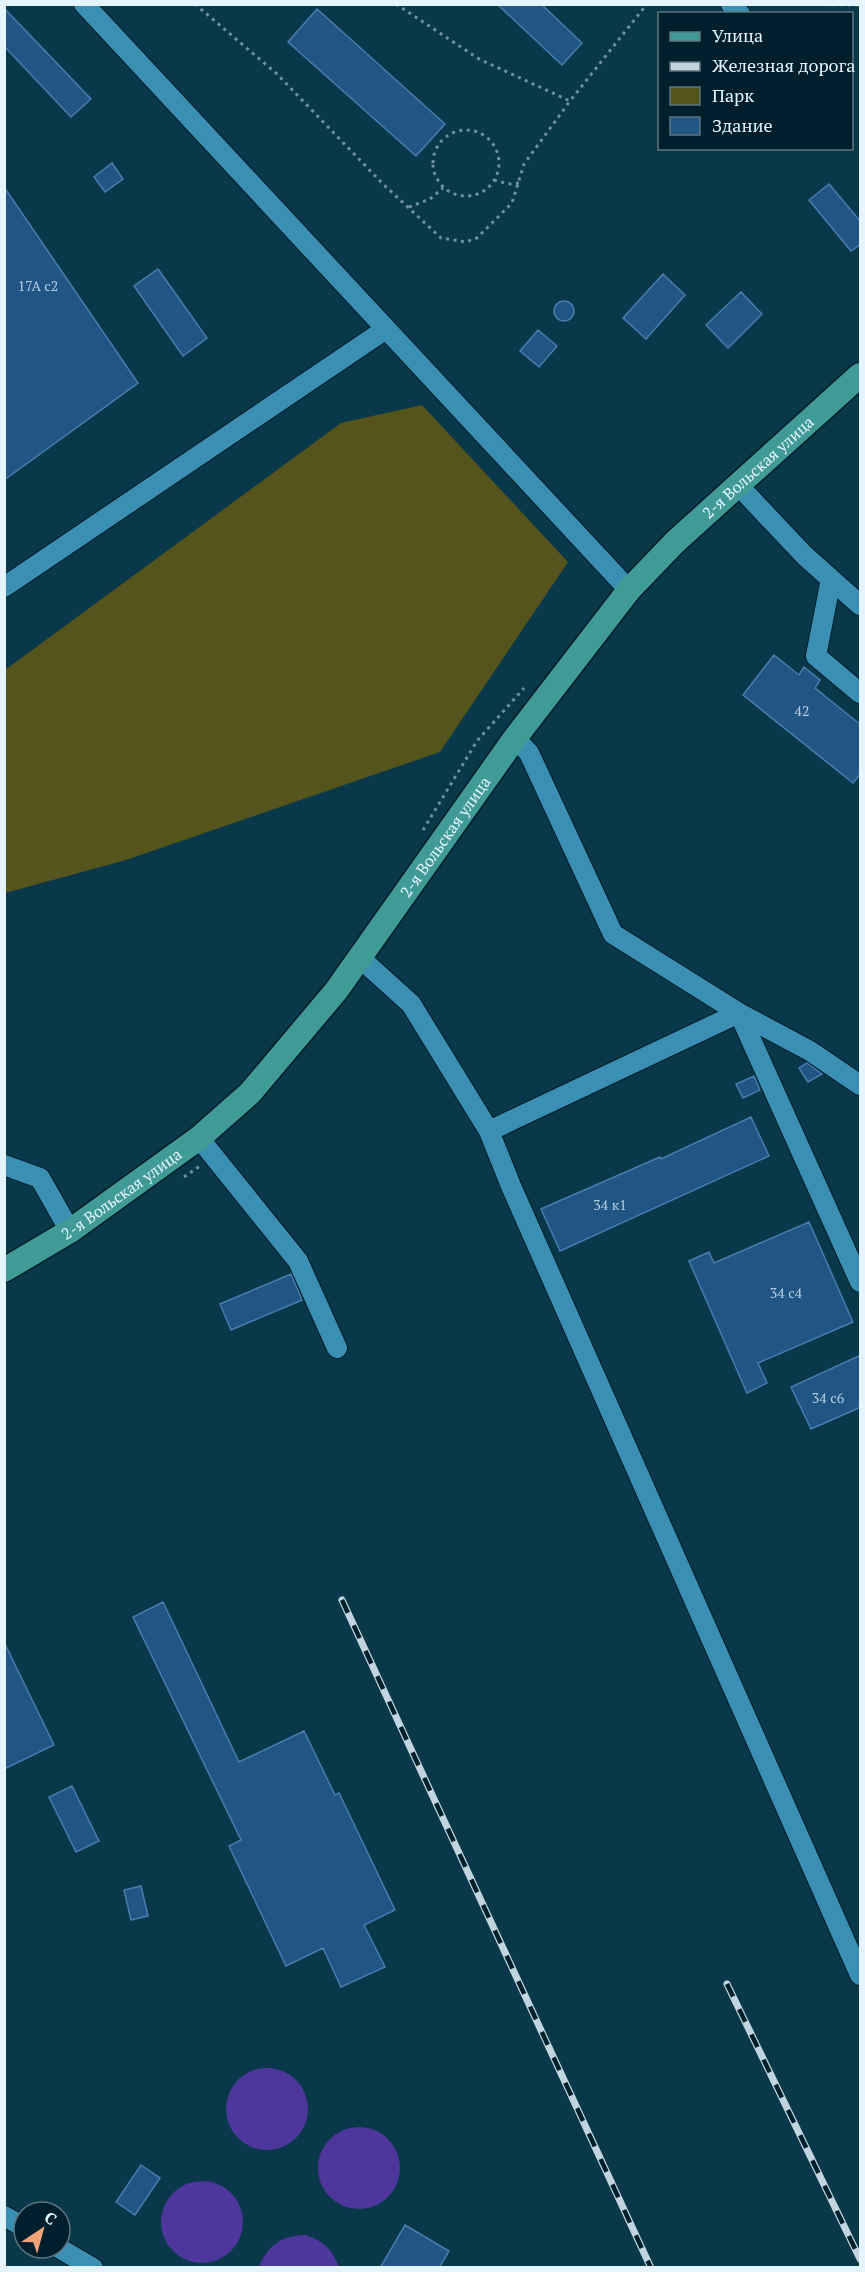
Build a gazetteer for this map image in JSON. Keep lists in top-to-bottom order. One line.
{"streets":{"main road":["2-я Вольская улица"]},"house_numbers":["17А с2","42","34 к1","34 с4","34 с6"],"legend":["Улица","Железная дорога","Парк","Здание"],"north":"top right"}
